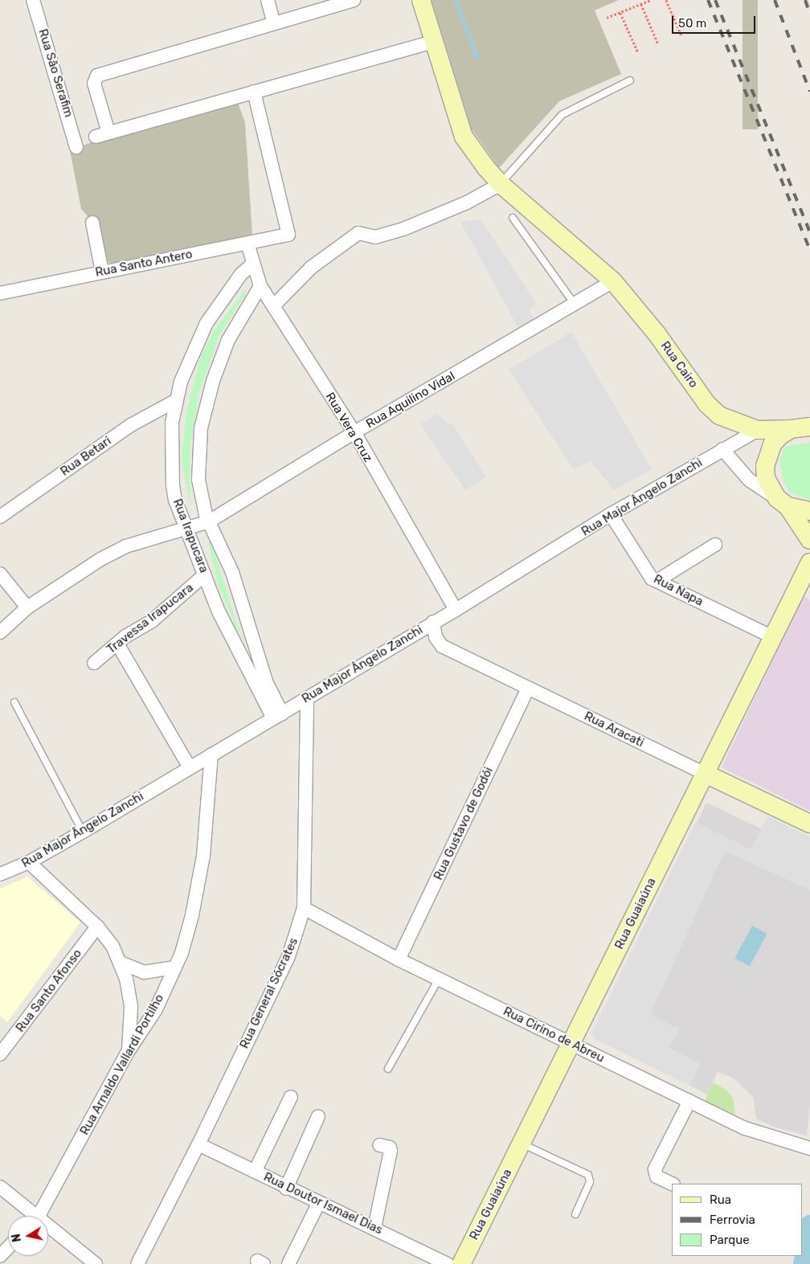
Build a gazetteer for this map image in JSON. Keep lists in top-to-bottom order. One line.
{"streets":{"street":["Rua São Serafim","Rua Santo Antero","Rua Cairo","Rua Aquilino Vidal","Rua Vera Cruz","Rua Betari","Rua Major Ângelo Zanchi","Rua Irapucara","Rua Napa","Travessa Irapucara","Rua Aracati","Rua Gustavo de Godói","Rua Guaiaúna","Rua Santo Afonso","Rua General Sócrates","Rua Cirino de Abreu","Rua Arnaldo Vallardi Portilho","Rua Doutor Ismael Dias"]},"crossings":[["Rua Santo Antero","Rua Vera Cruz"],["Rua Cairo","Rua Aquilino Vidal"],["Rua Cairo","Rua Major Ângelo Zanchi"],["Rua Aquilino Vidal","Rua Vera Cruz"],["Rua Aquilino Vidal","Rua Irapucara"],["Rua Vera Cruz","Rua Major Ângelo Zanchi"],["Rua Vera Cruz","Rua Irapucara"],["Rua Betari","Rua Irapucara"],["Rua Major Ângelo Zanchi","Rua Irapucara"],["Rua Major Ângelo Zanchi","Rua Napa"],["Rua Major Ângelo Zanchi","Rua Aracati"],["Rua Major Ângelo Zanchi","Rua General Sócrates"],["Rua Major Ângelo Zanchi","Rua Arnaldo Vallardi Portilho"],["Rua Irapucara","Travessa Irapucara"],["Rua Napa","Rua Guaiaúna"],["Rua Aracati","Rua Gustavo de Godói"],["Rua Aracati","Rua Guaiaúna"],["Rua Gustavo de Godói","Rua Cirino de Abreu"],["Rua Guaiaúna","Rua Cirino de Abreu"],["Rua General Sócrates","Rua Cirino de Abreu"],["Rua General Sócrates","Rua Doutor Ismael Dias"]],"legend":["Rua","Ferrovia","Parque"],"scale_bar":"50 m","north":"left"}
